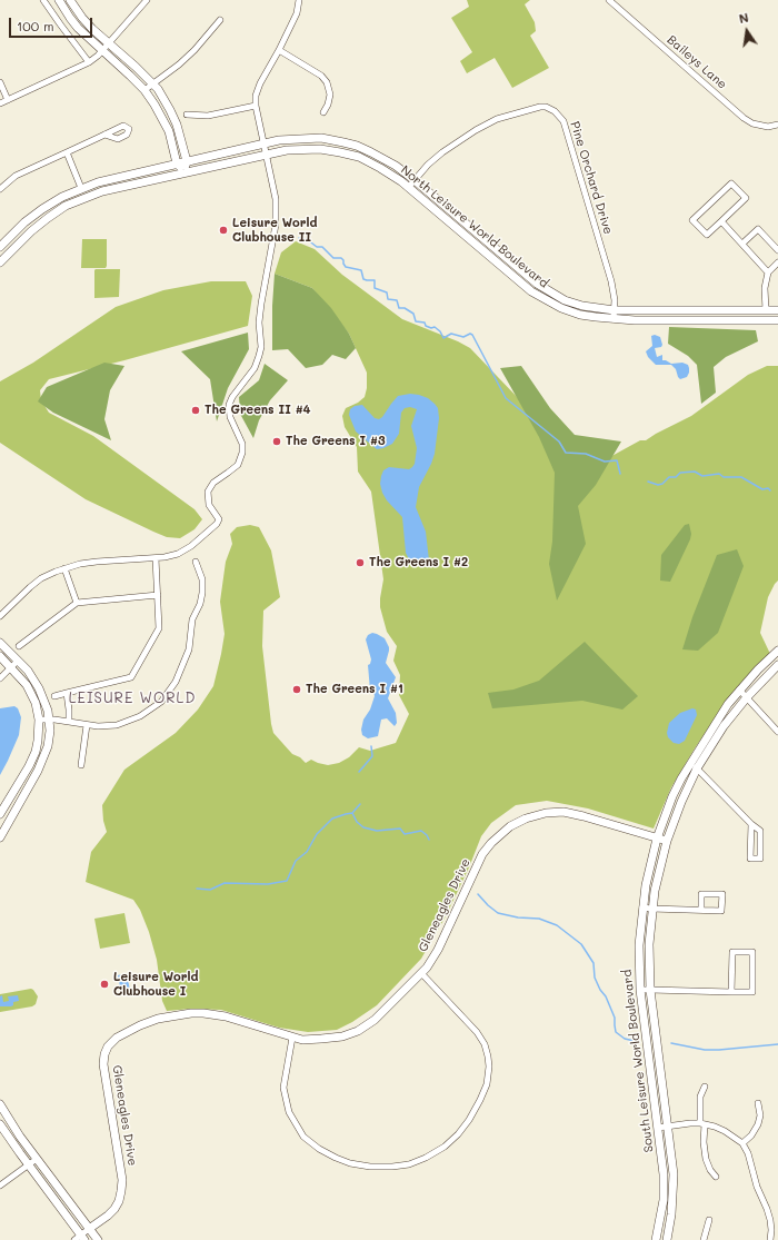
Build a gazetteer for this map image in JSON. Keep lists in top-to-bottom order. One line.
{"streets":{"street":["Baileys Lane","Pine Orchard Drive","North Leisure World Boulevard","Gleneagles Drive","South Leisure World Boulevard"]},"crossings":[["Pine Orchard Drive","North Leisure World Boulevard"],["Gleneagles Drive","South Leisure World Boulevard"]],"districts":["LEISURE WORLD"],"places":["Leisure World Clubhouse II","The Greens II #4","The Greens I #3","The Greens I #2","The Greens I #1","Leisure World Clubhouse I"],"scale_bar":"100 m","north":"top"}
